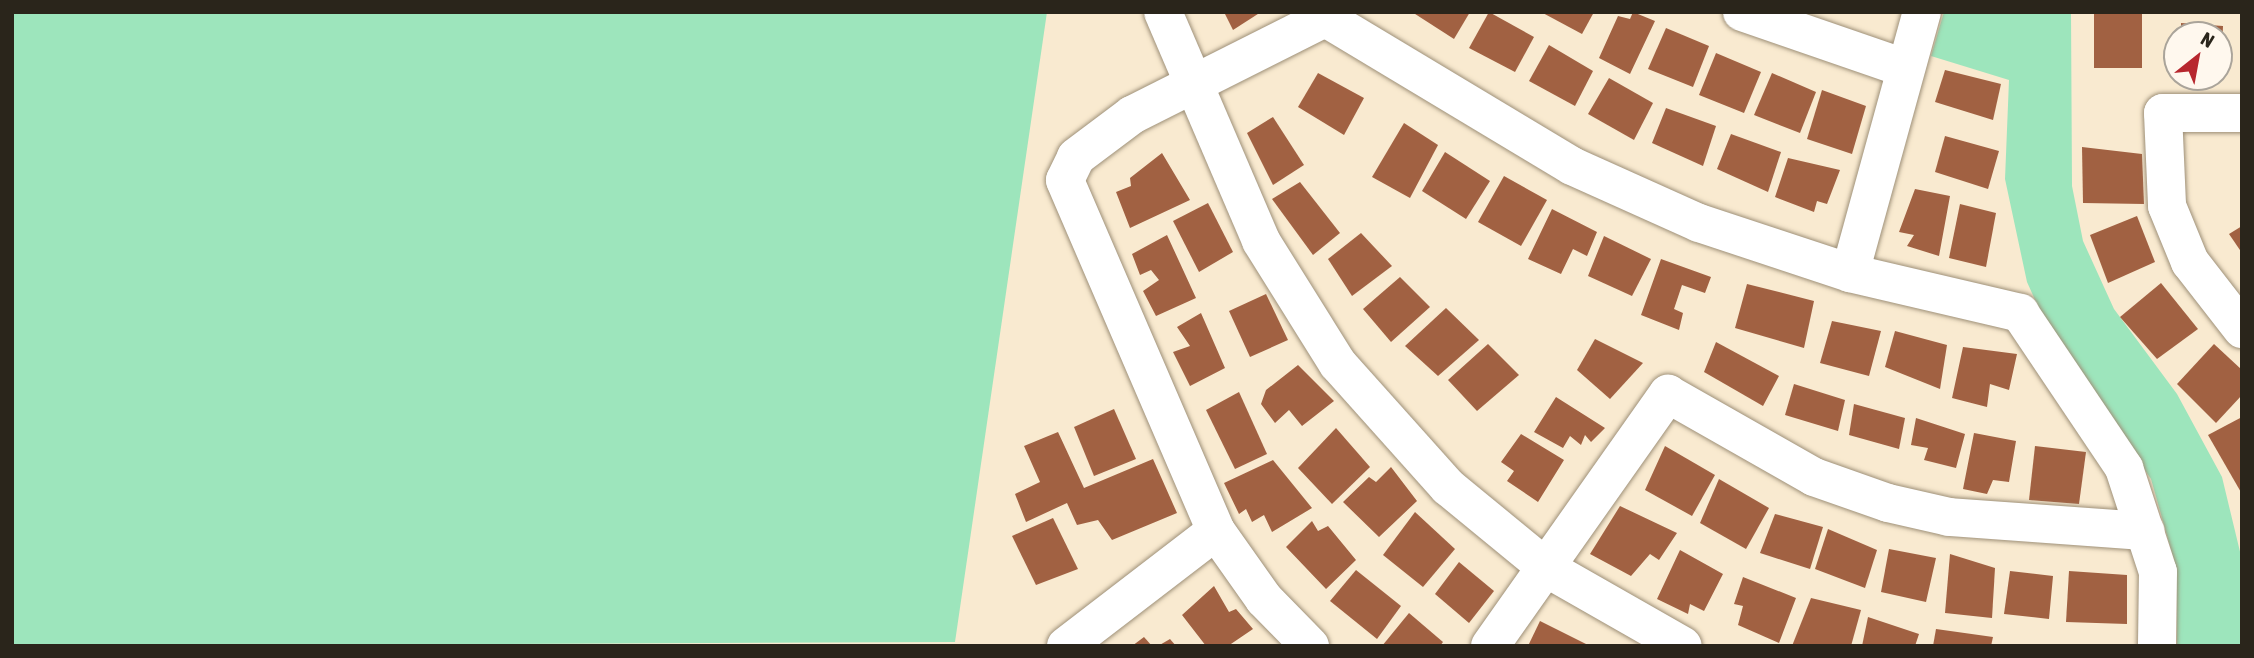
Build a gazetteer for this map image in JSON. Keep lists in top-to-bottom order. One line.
{"north":"top right"}
